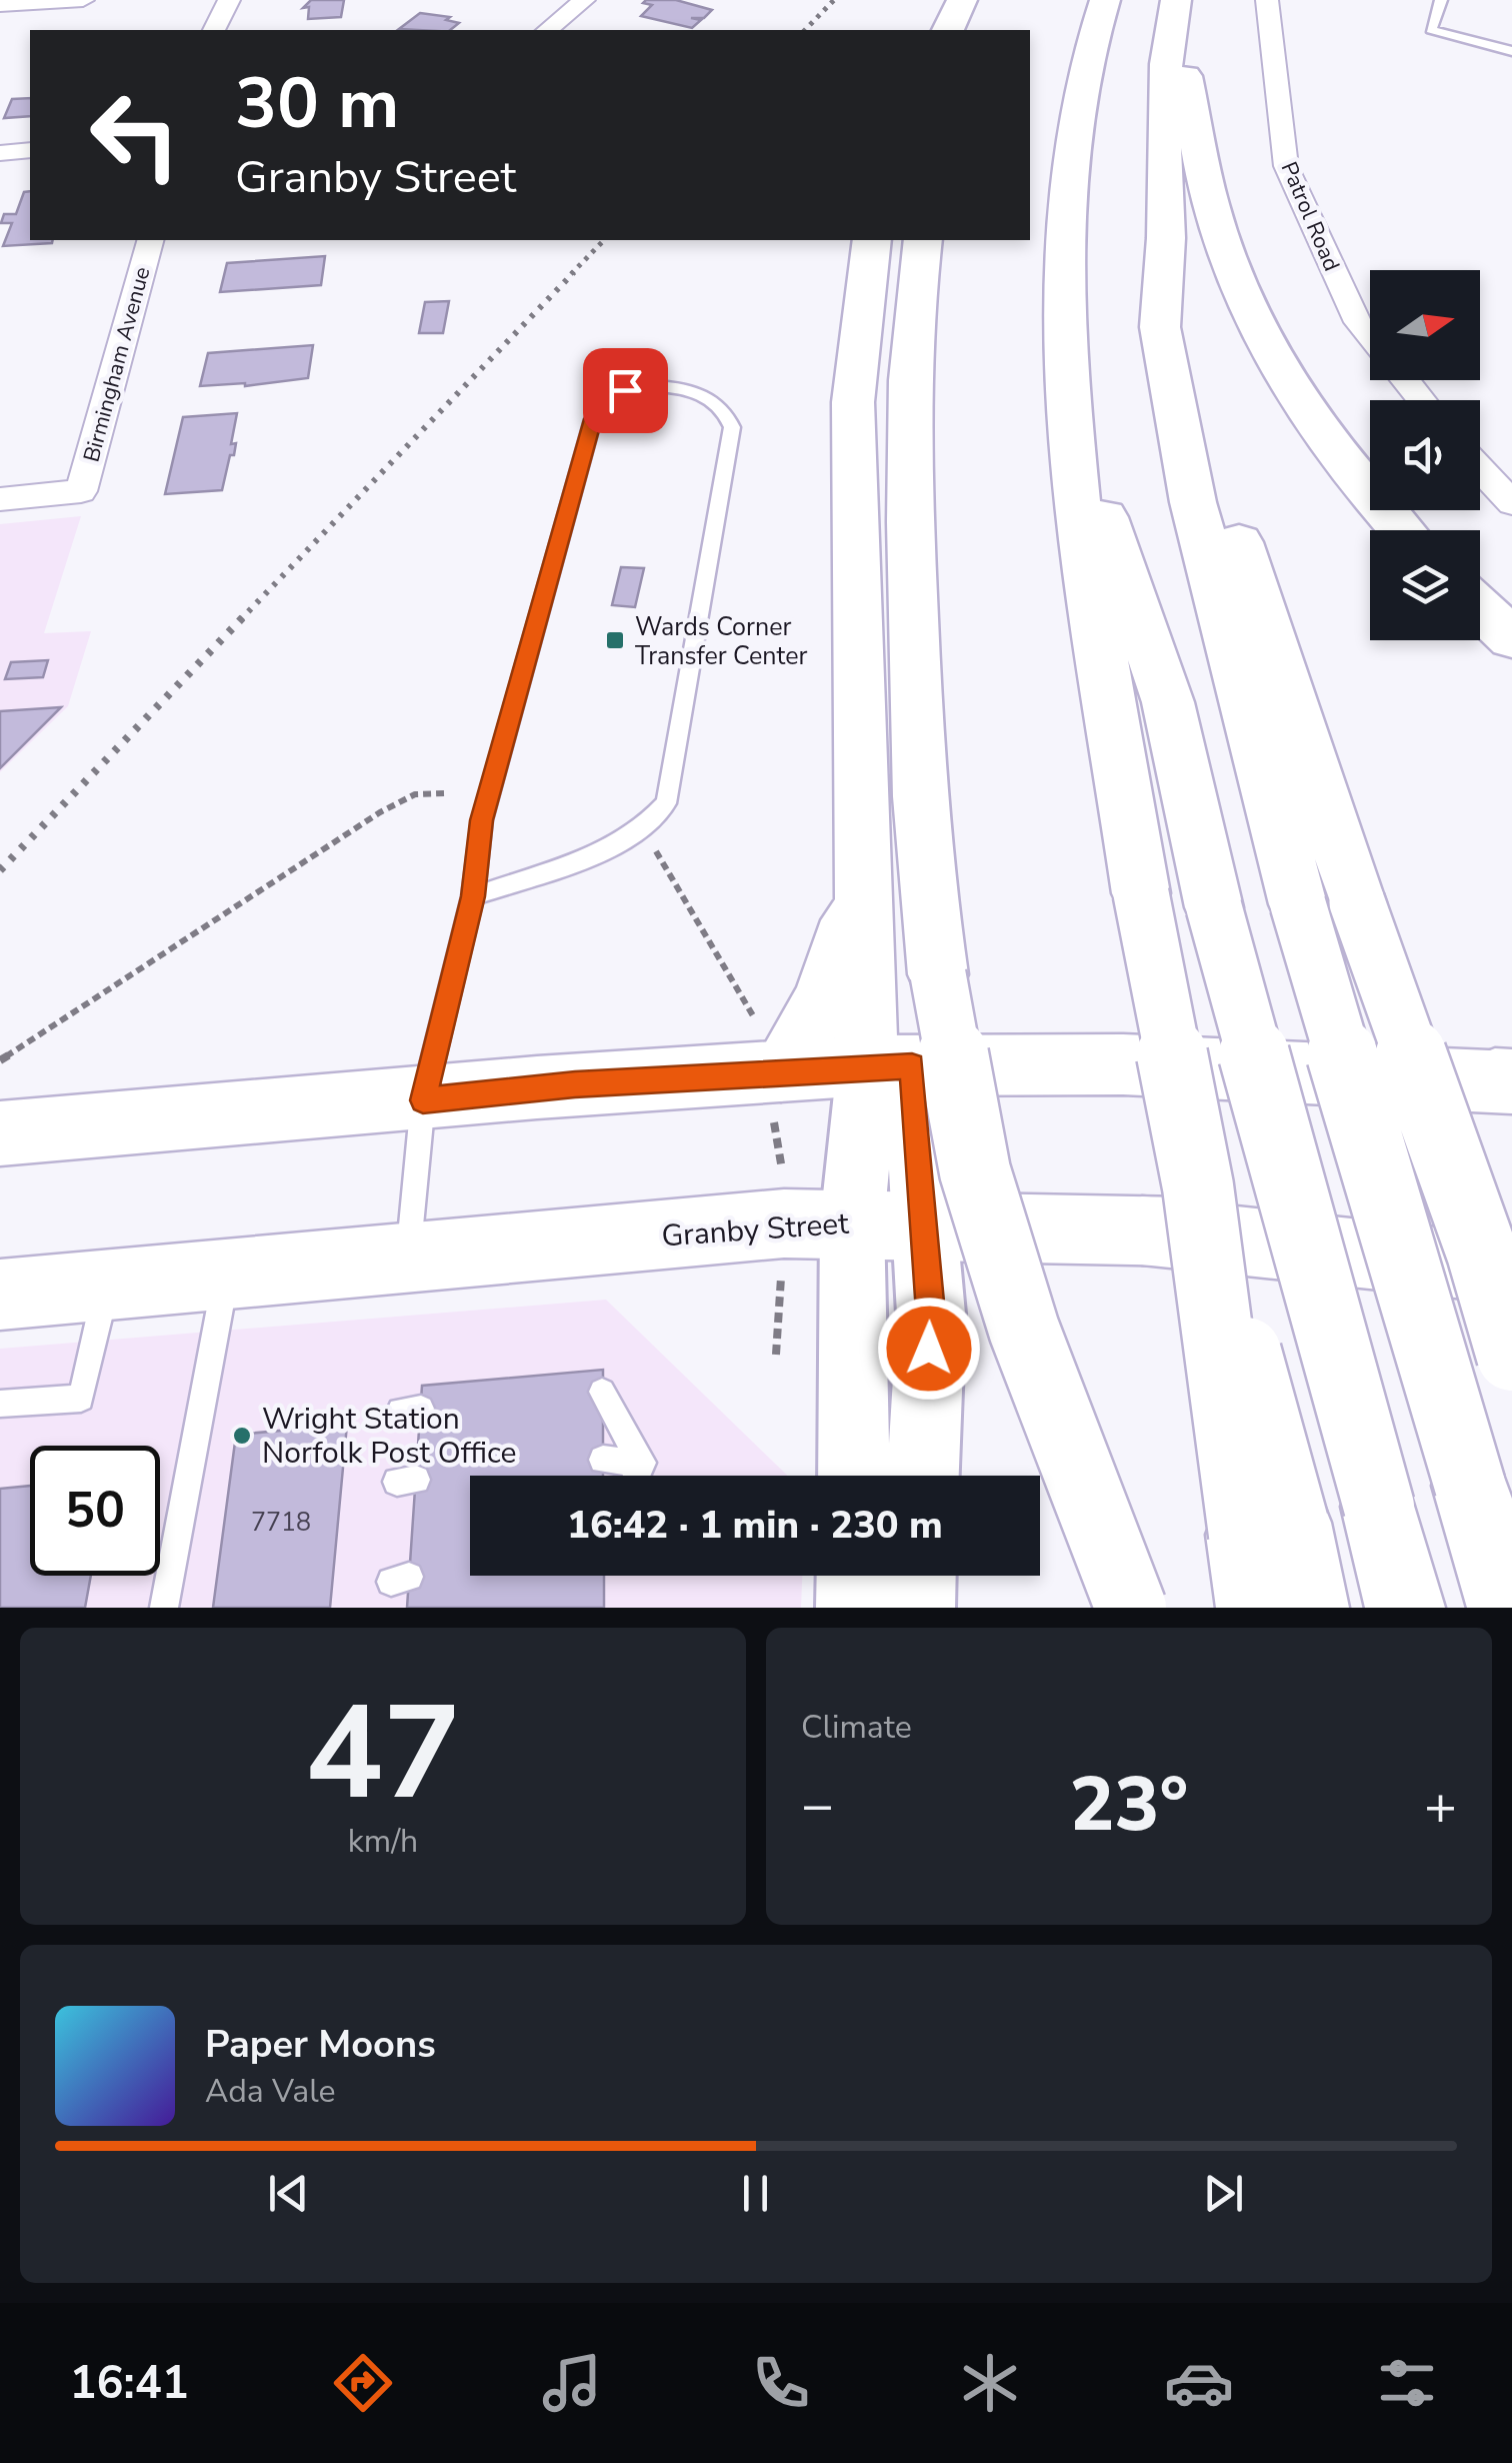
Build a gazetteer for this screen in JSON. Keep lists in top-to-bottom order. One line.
{"streets":{"main road":["Granby Street"],"street":["Patrol Road","Birmingham Avenue"]},"places":{"transit":["Wards Corner Transfer Center"],"other":["Wright Station Norfolk Post Office"]},"house_numbers":["7718"],"north":"right","page":{"turn":["30 m","Granby Street"],"limit":"50","trip":"16:42 · 1 min · 230 m","tile":[["47","km/h"],"Climate"],"heat":["−","23°","+"],"song":["Paper Moons","Ada Vale"],"tabs":"16:41"}}
